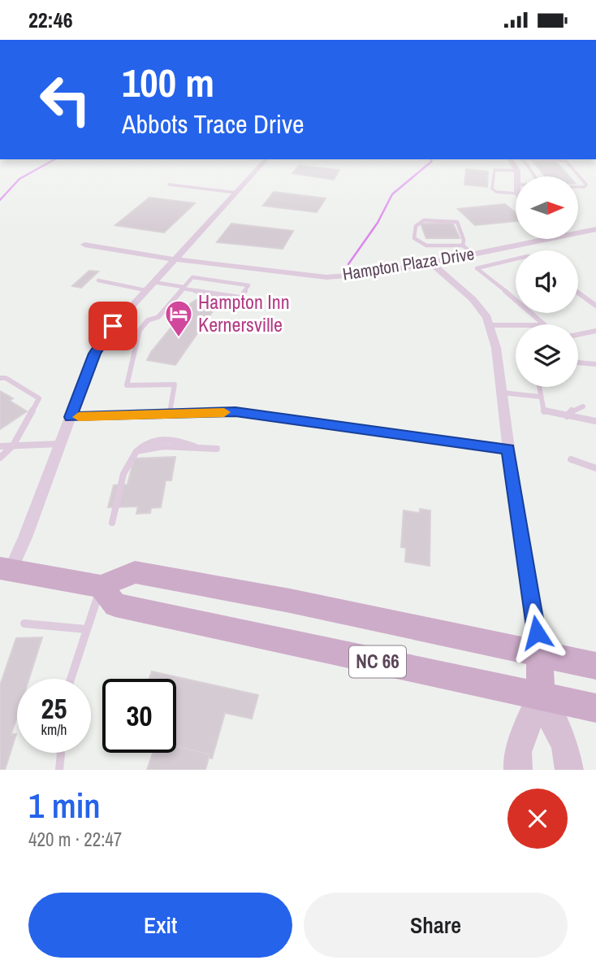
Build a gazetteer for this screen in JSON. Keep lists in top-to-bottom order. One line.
{"streets":{"main road":["NC 66"],"street":["Hampton Plaza Drive"]},"places":{"hotel":["Hampton Inn Kernersville"]},"north":"right","page":{"status":"22:46","turn":["100 m","Abbots Trace Drive"],"speed":"25 km/h","limit":"30","heading":["1 min","420 m · 22:47"],"buttons":["Exit","Share"]}}
